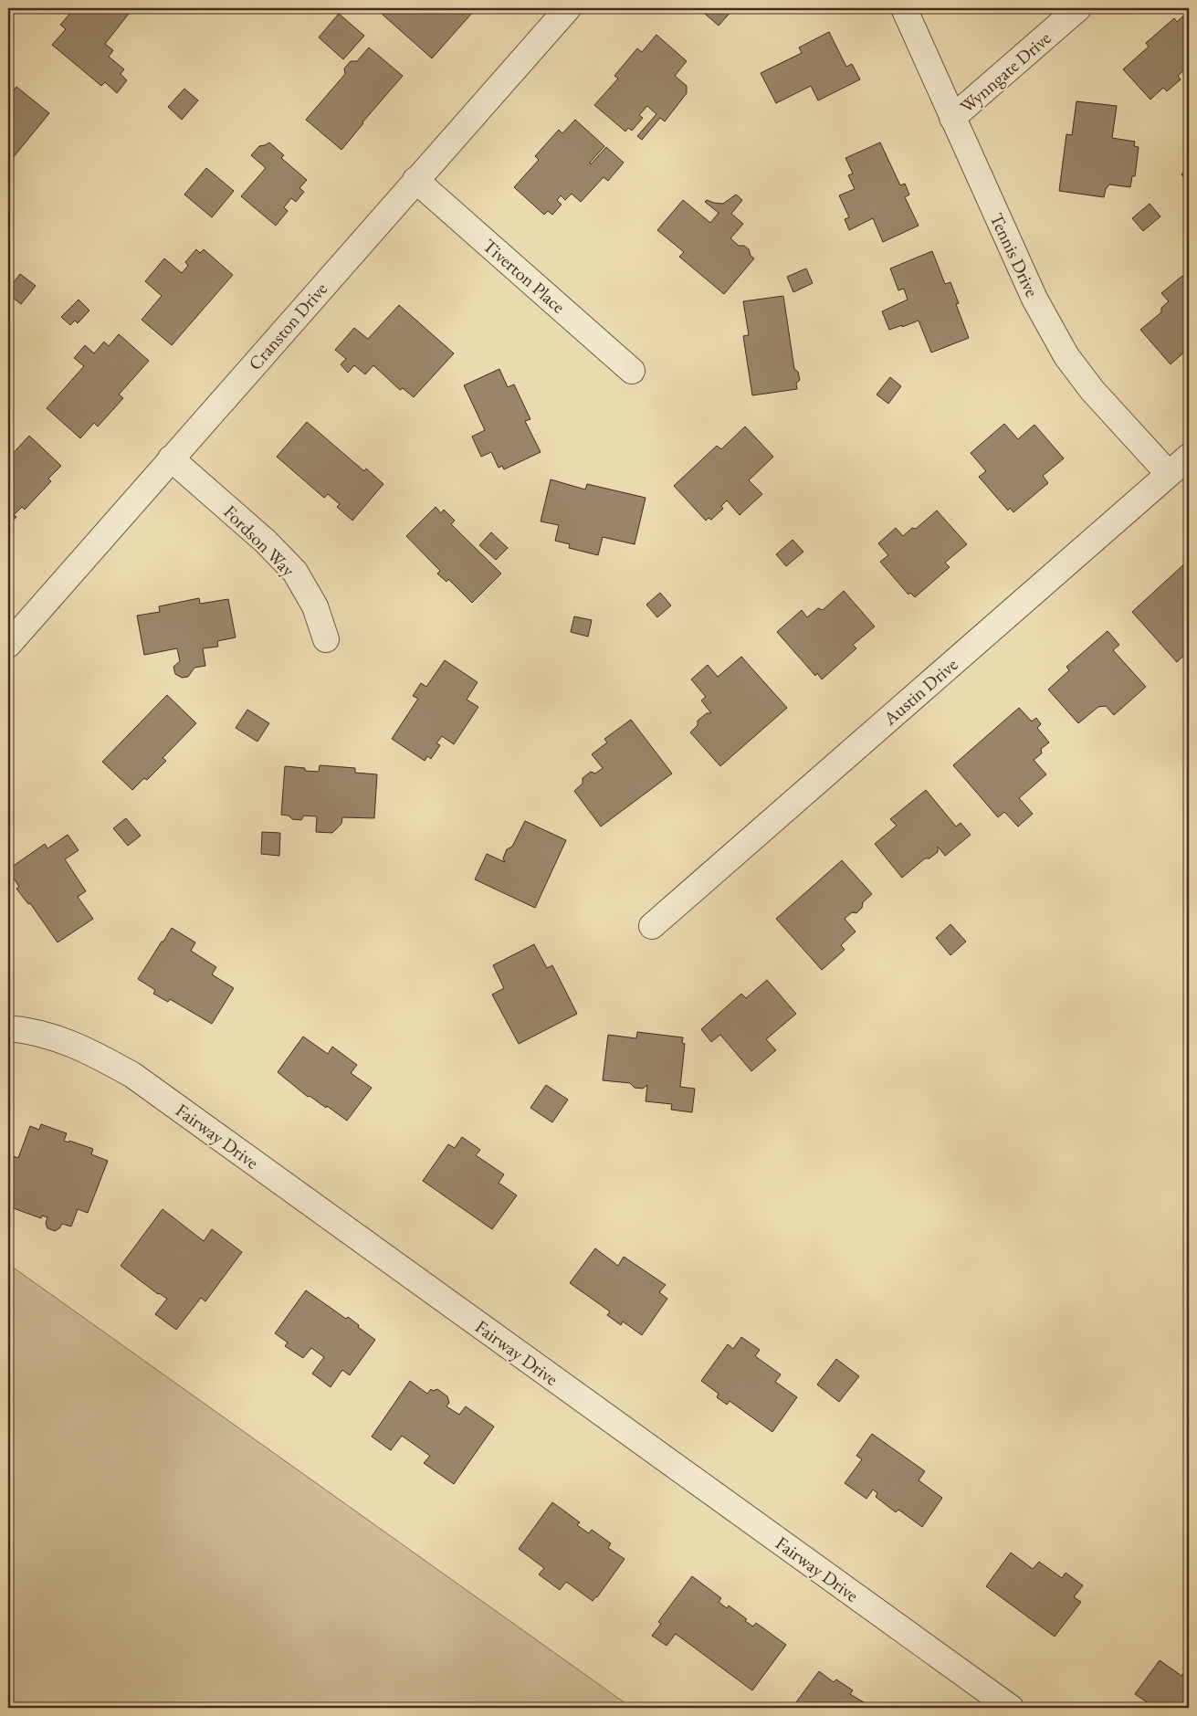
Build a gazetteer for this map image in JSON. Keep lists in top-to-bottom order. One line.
{"streets":{"street":["Wynngate Drive","Tennis Drive","Tiverton Place","Cranston Drive","Fordson Way","Austin Drive","Fairway Drive"]},"crossings":[["Wynngate Drive","Tennis Drive"],["Tennis Drive","Austin Drive"],["Tiverton Place","Cranston Drive"],["Cranston Drive","Fordson Way"]]}
